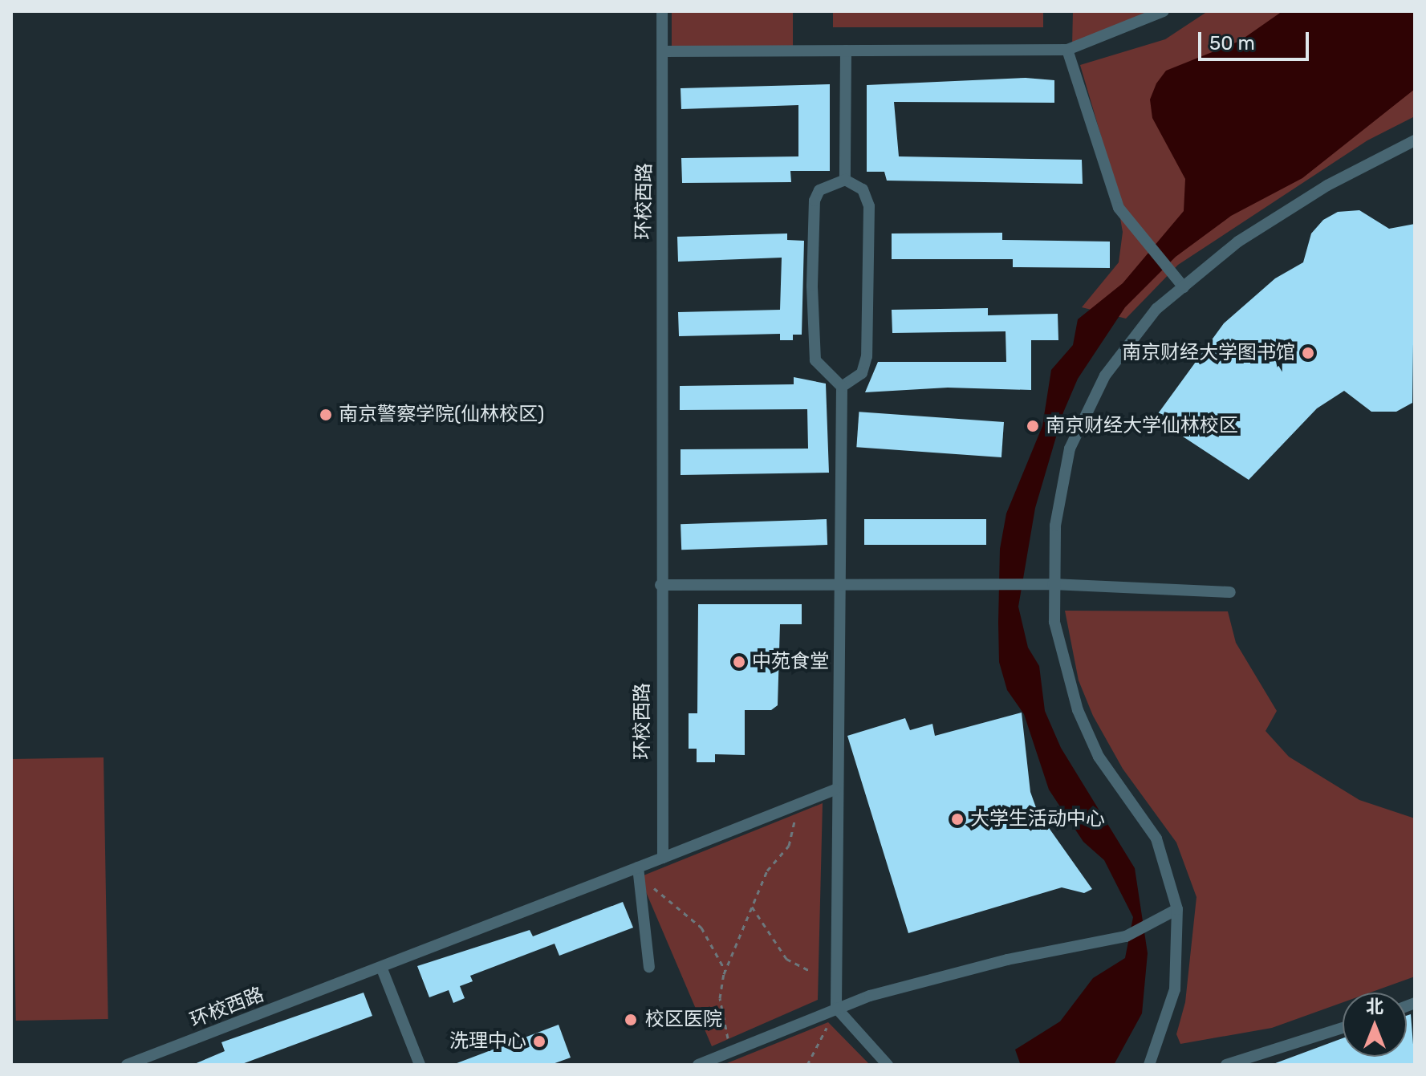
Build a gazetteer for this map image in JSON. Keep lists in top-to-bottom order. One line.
{"streets":{"street":["环校西路"]},"places":["南京财经大学图书馆","南京警察学院(仙林校区)","南京财经大学仙林校区","中苑食堂","大学生活动中心","校区医院","洗理中心"],"scale_bar":"50 m","north":"top"}
